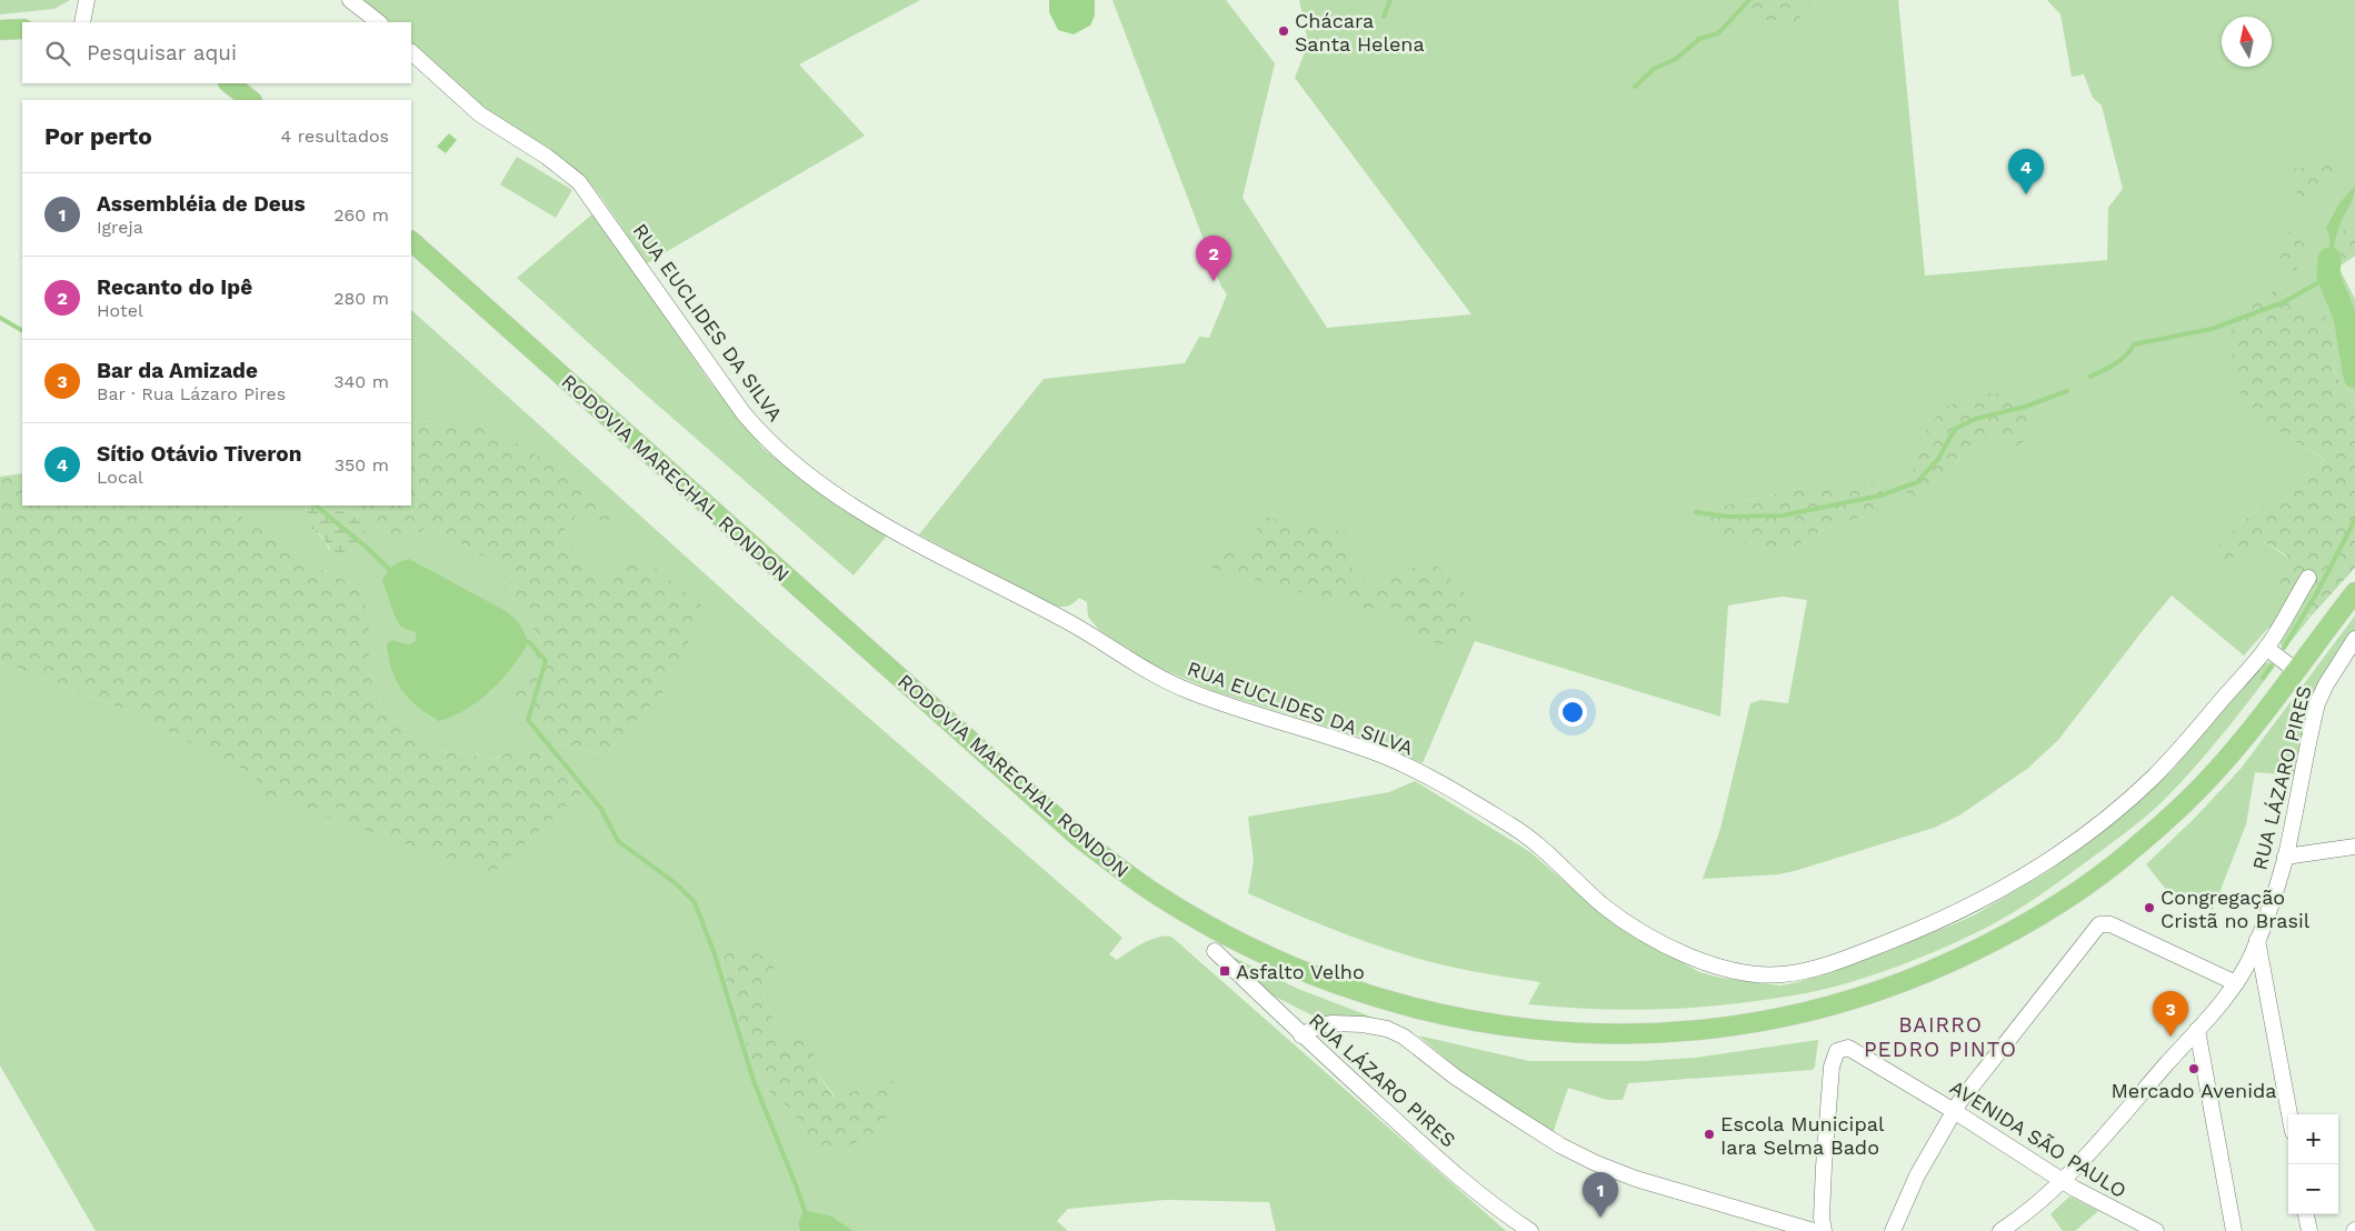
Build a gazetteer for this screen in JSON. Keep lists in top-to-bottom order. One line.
{"streets":{"main road":["RODOVIA MARECHAL RONDON"],"street":["RUA EUCLIDES DA SILVA","RUA LÁZARO PIRES","AVENIDA SÃO PAULO"]},"crossings":[["RUA LÁZARO PIRES","AVENIDA SÃO PAULO"]],"districts":["BAIRRO PEDRO PINTO"],"places":{"other":["Chácara Santa Helena","Congregação Cristã no Brasil","Mercado Avenida","Escola Municipal Iara Selma Bado"],"transit":["Asfalto Velho"]},"north":"top","page":{"search":"Pesquisar aqui","heading":["Por perto","4 resultados"],"pins":["4","2","3","1"],"list":[{"mark":"1","name":"Assembléia de Deus","note":"Igreja","value":"260 m"},{"mark":"2","name":"Recanto do Ipê","note":"Hotel","value":"280 m"},{"mark":"3","name":"Bar da Amizade","note":"Bar · Rua Lázaro Pires","value":"340 m"},{"mark":"4","name":"Sítio Otávio Tiveron","note":"Local","value":"350 m"}],"map_buttons":["+","−"]}}
